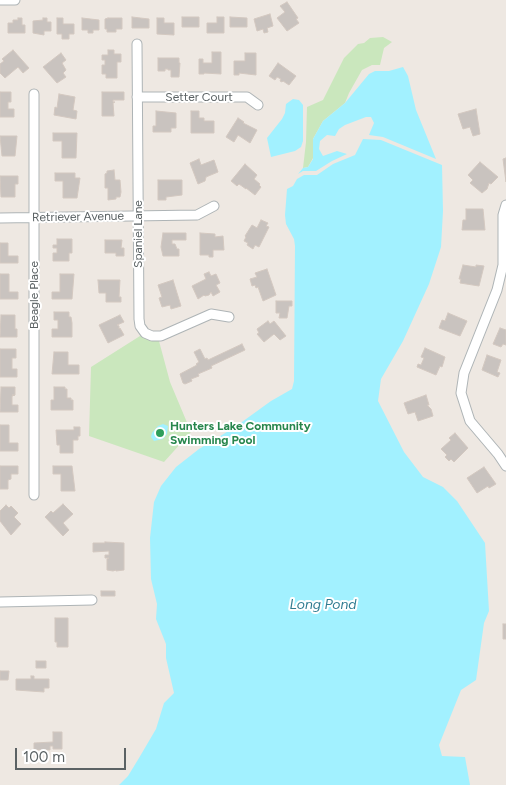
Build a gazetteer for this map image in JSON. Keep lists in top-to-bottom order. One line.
{"streets":{"street":["Setter Court","Retriever Avenue","Spaniel Lane","Beagle Place"]},"crossings":[["Setter Court","Spaniel Lane"],["Retriever Avenue","Spaniel Lane"],["Retriever Avenue","Beagle Place"]],"water":["Long Pond"],"places":["Hunters Lake Community Swimming Pool"],"scale_bar":"100 m"}
